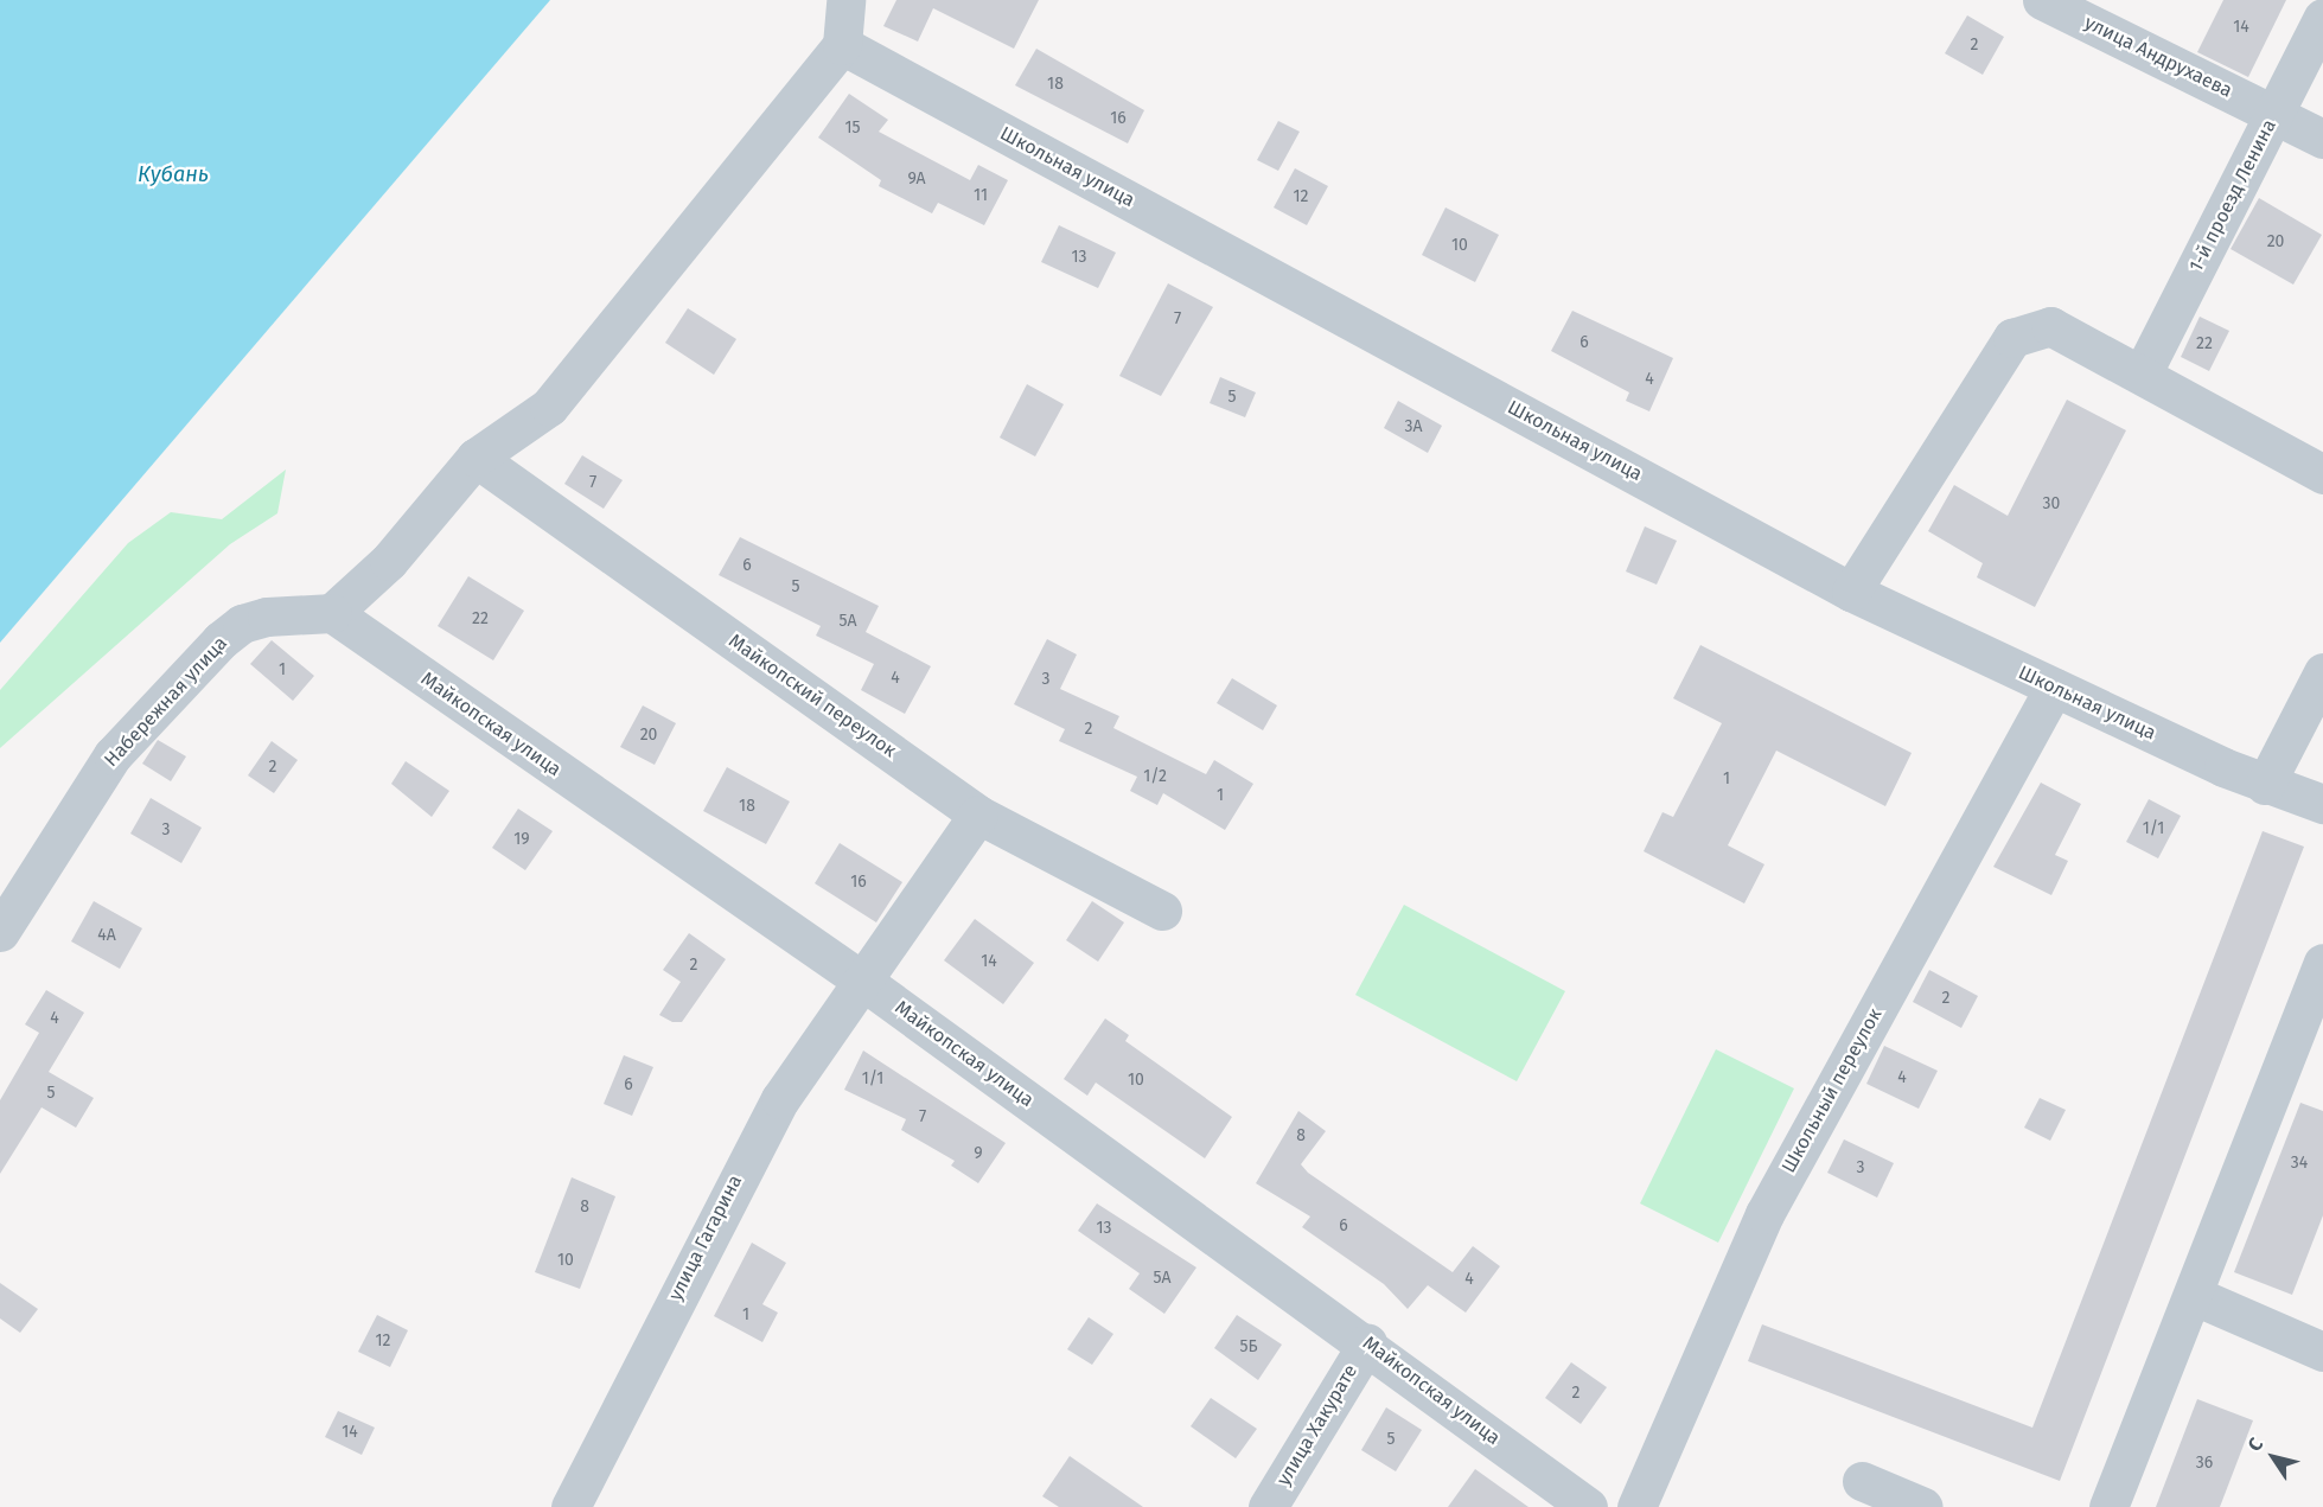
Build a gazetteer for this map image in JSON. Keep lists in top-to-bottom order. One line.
{"streets":{"street":["улица Андрухаева","Школьная улица","1-й проезд Ленина","Майкопский переулок","Набережная улица","Майкопская улица","Школьный переулок","улица Гагарина","улица Хакурате"]},"crossings":[["улица Андрухаева","1-й проезд Ленина"],["Школьная улица","Школьный переулок"],["Майкопский переулок","улица Гагарина"],["Набережная улица","Майкопская улица"],["Майкопская улица","улица Гагарина"],["Майкопская улица","улица Хакурате"]],"water":["Кубань"],"house_numbers":["14","2","18","16","15","9А","11","12","20","10","13","7","6","22","4","5","3А","7","30","6","5","22","5А","1","4","3","2","20","2","1/2","1","1","18","1/1","3","19","16","4А","14","2","2","4","4","1/1","10","6","5","7","8","9","34","3","8","6","13","10","5А","4","1","12","5Б","2","14","5","36"],"north":"top left"}
